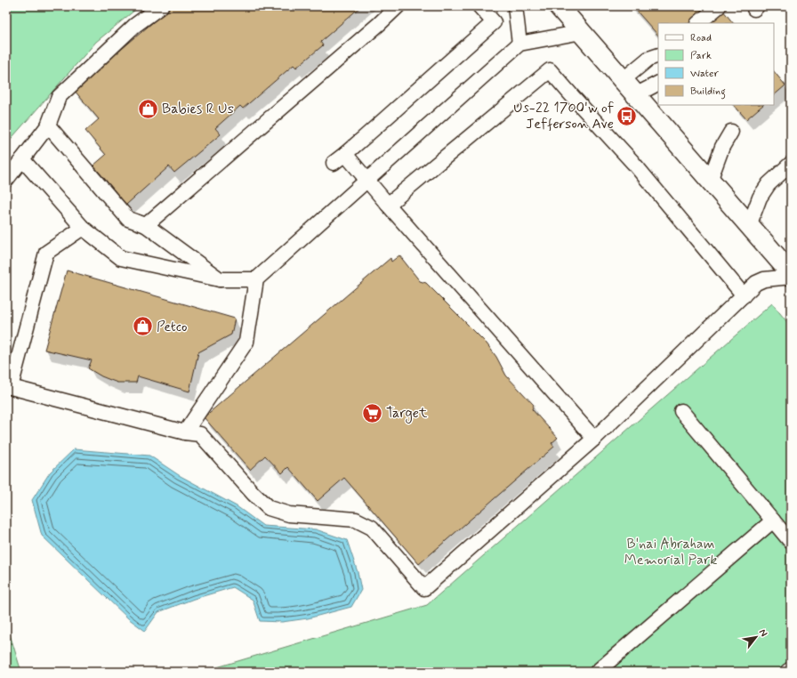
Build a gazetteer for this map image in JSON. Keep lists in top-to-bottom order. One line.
{"parks":["B'nai Abraham Memorial Park"],"places":{"shop":["Babies R Us","Petco"],"bus stop":["Us-22 1700'w of Jefferson Ave"],"supermarket":["Target"]},"legend":["Road","Park","Water","Building"],"north":"top right"}
